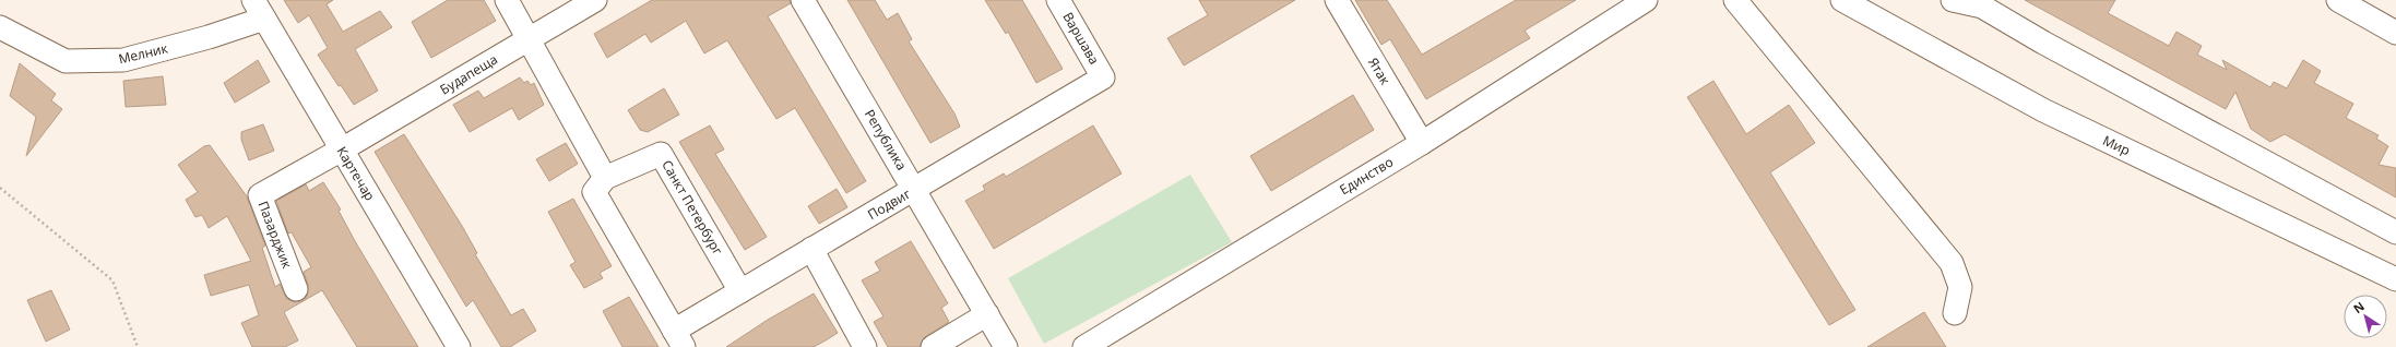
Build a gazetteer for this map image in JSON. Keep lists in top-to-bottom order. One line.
{"streets":{"street":["Варшава","Мелник","Ятак","Будапеща","Република","Мир","Картечар","Единство","Подвиг","Санкт Петербург","Пазарджик"]},"crossings":[["Варшава","Подвиг"],["Мелник","Картечар"],["Ятак","Единство"],["Будапеща","Картечар"],["Будапеща","Пазарджик"],["Република","Подвиг"],["Картечар","Пазарджик"],["Подвиг","Санкт Петербург"]],"north":"top left"}
